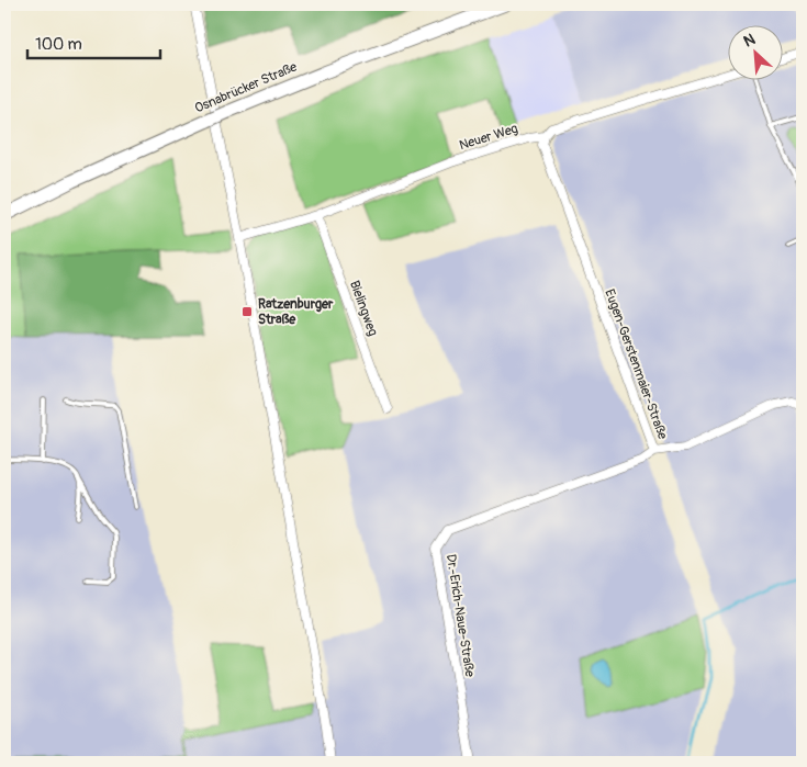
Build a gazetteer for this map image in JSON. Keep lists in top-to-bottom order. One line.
{"streets":{"main road":["Osnabrücker Straße"],"street":["Neuer Weg","Bielingweg","Eugen-Gerstenmaier-Straße","Dr.-Erich-Naue-Straße"]},"crossings":[["Neuer Weg","Bielingweg"],["Neuer Weg","Eugen-Gerstenmaier-Straße"],["Eugen-Gerstenmaier-Straße","Dr.-Erich-Naue-Straße"]],"places":{"transit":["Ratzenburger Straße"]},"scale_bar":"100 m","north":"top left"}
